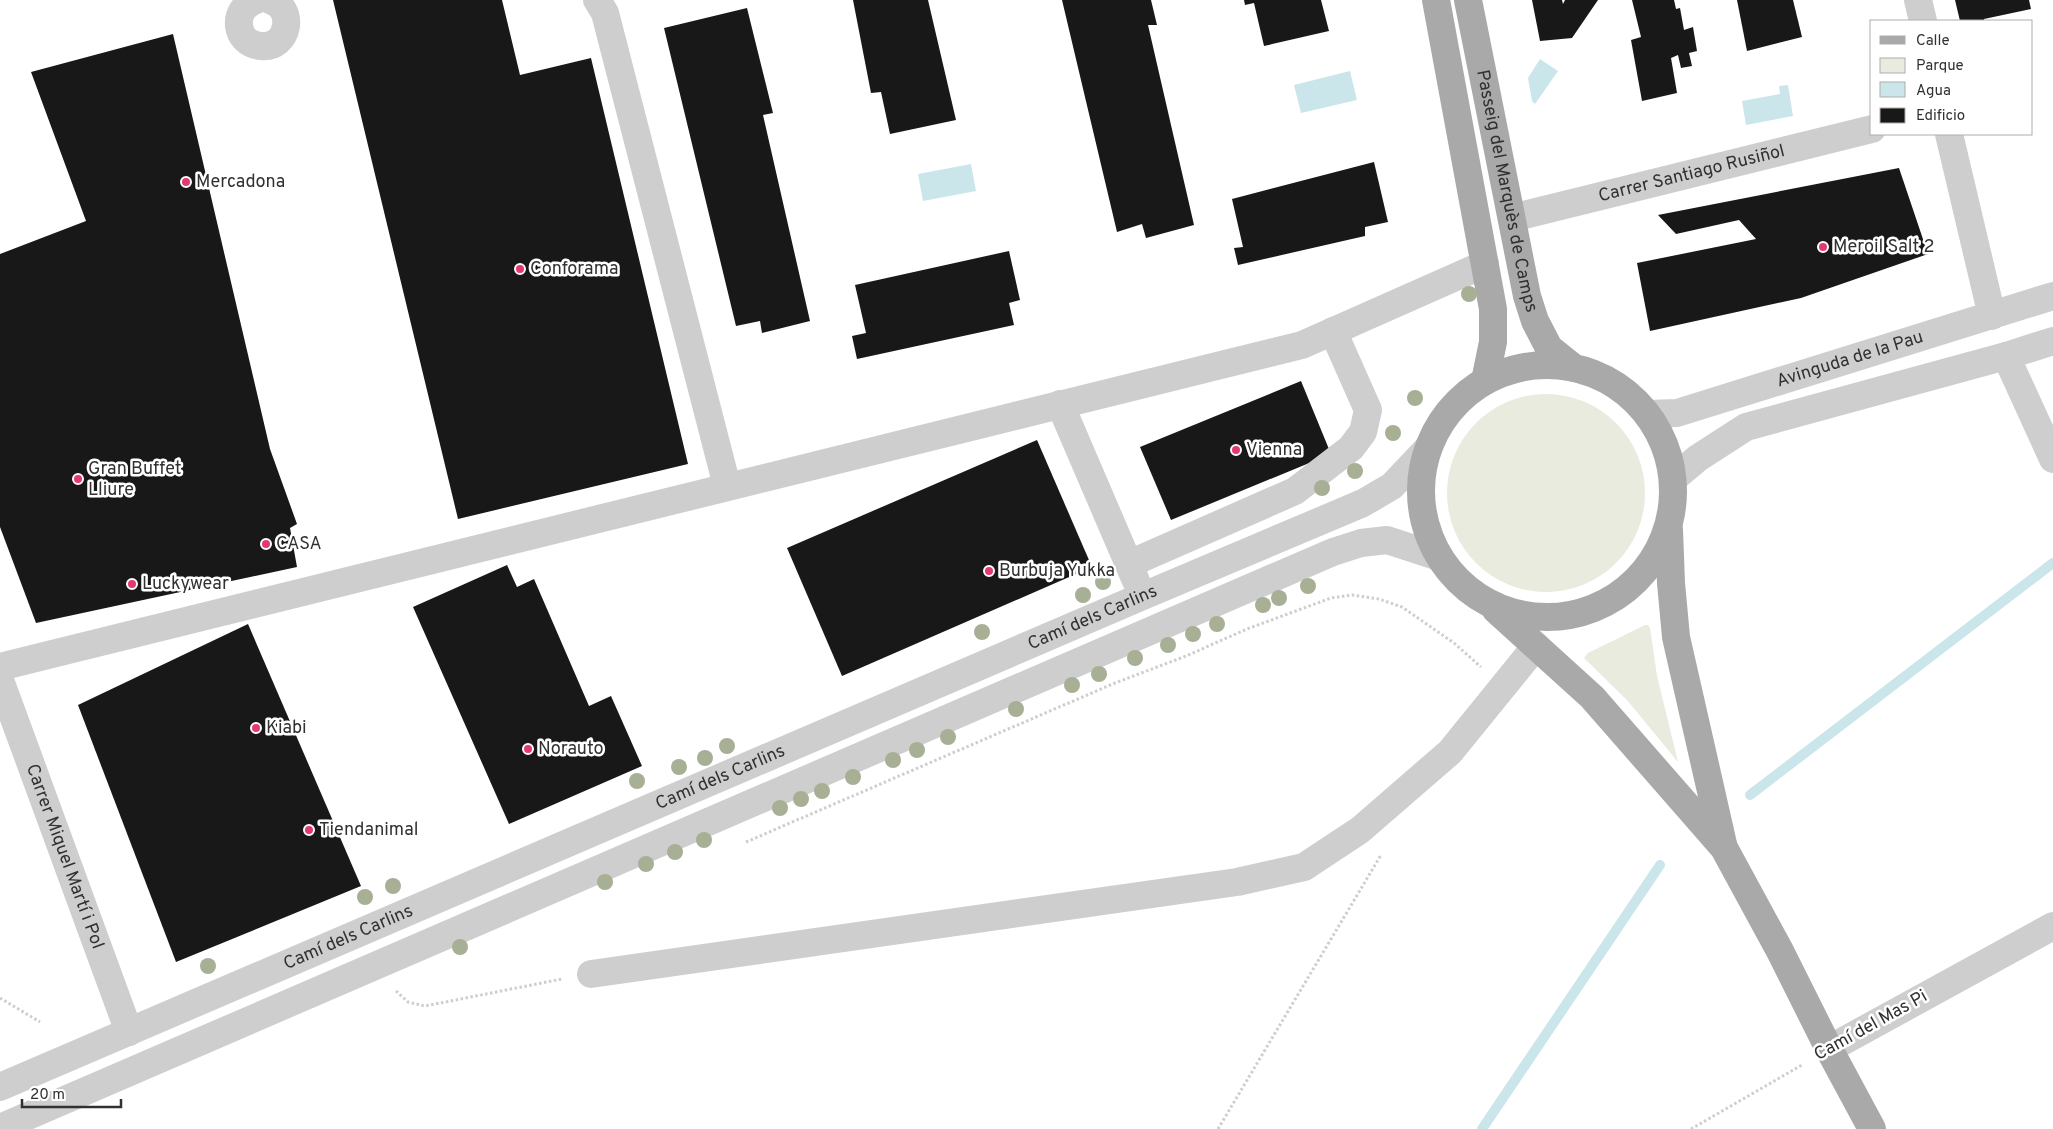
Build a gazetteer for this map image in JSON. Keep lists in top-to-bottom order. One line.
{"streets":{"main road":["Passeig del Marquès de Camps"],"street":["Carrer Santiago Rusiñol","Avinguda de la Pau","Camí dels Carlins","Carrer Miquel Martí i Pol","Camí del Mas Pi"]},"crossings":[["Carrer Santiago Rusiñol","Passeig del Marquès de Camps"],["Camí dels Carlins","Carrer Miquel Martí i Pol"]],"places":["Mercadona","Meroil Salt 2","Conforama","Vienna","Gran Buffet Lliure","CASA","Burbuja Yukka","Luckywear","Kiabi","Norauto","Tiendanimal"],"legend":["Calle","Parque","Agua","Edificio"],"scale_bar":"20 m"}
